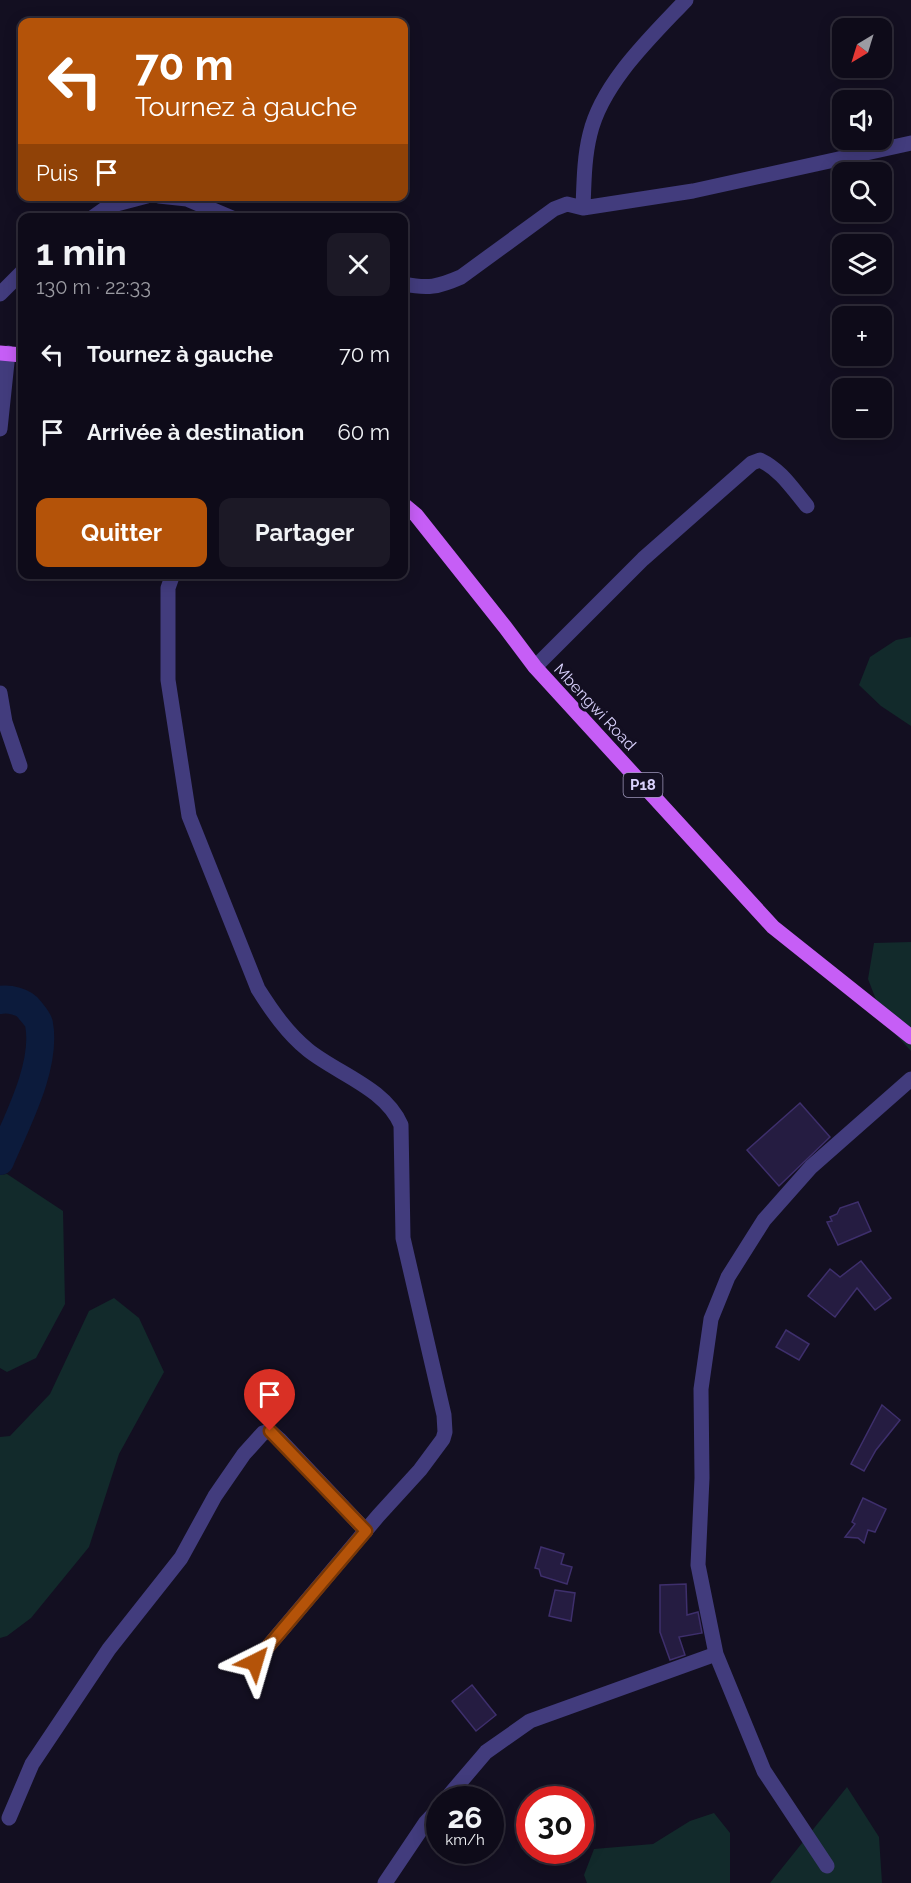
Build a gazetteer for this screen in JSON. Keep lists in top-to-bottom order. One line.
{"streets":{"main road":["Mbengwi Road","P18"]},"north":"bottom left","page":{"map_buttons":["+","−"],"turn":["70 m","Tournez à gauche"],"then":"Puis","heading":["1 min","130 m · 22:33"],"list":[{"name":"Tournez à gauche","value":"70 m"},{"name":"Arrivée à destination","value":"60 m"}],"buttons":["Quitter","Partager"],"speed":"26 km/h","limit":"30"}}
